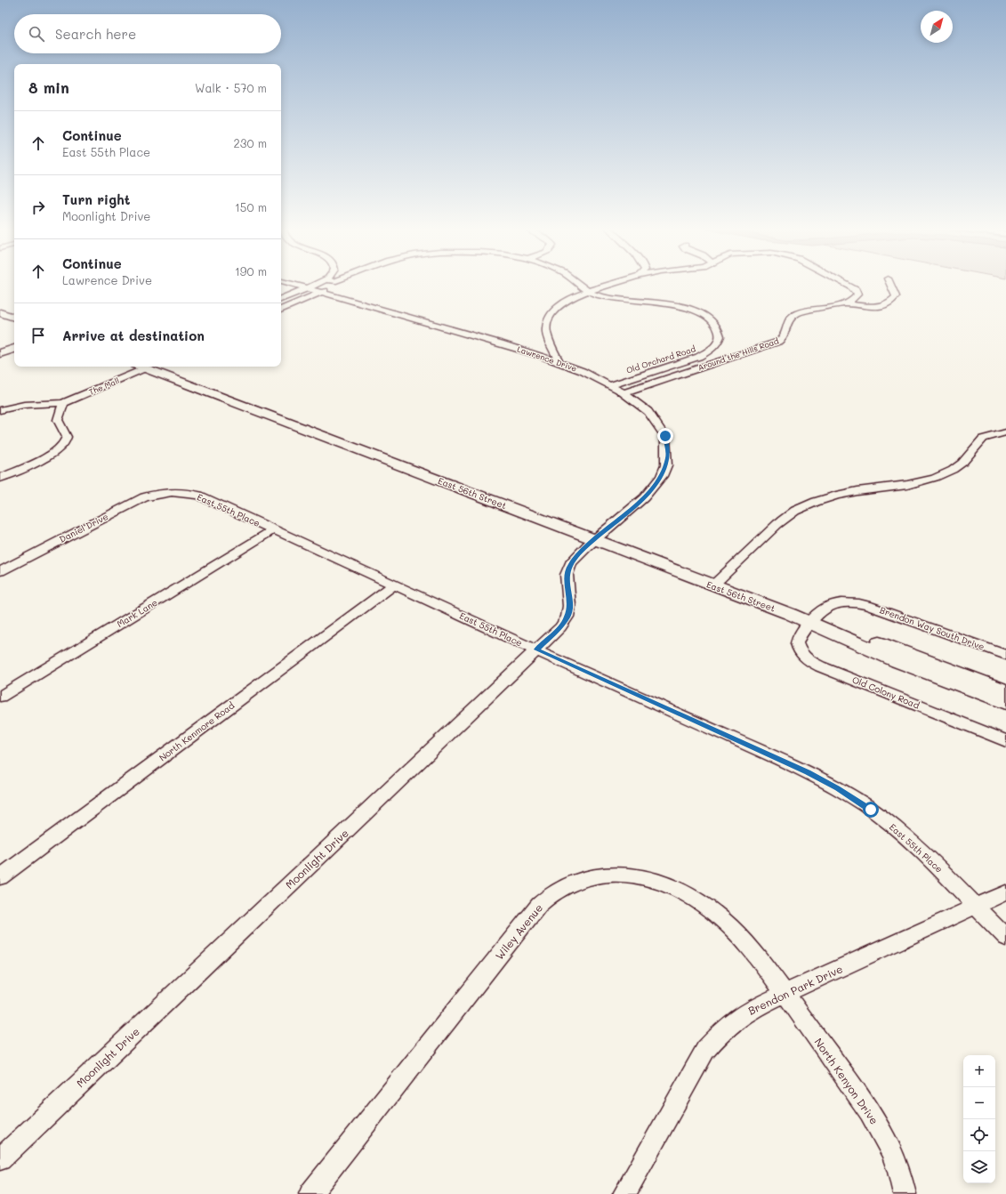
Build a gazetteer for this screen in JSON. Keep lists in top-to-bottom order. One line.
{"streets":{"main road":["East 56th Street"],"street":["Around the Hills Road","Lawrence Drive","Old Orchard Road","The Mall","East 55th Place","Daniel Drive","Mark Lane","Brendon Way South Drive","Old Colony Road","North Kenmore Road","Moonlight Drive","Wiley Avenue","Brendon Park Drive","North Kenyon Drive"]},"crossings":[["Around the Hills Road","Lawrence Drive"],["Around the Hills Road","Old Orchard Road"],["Lawrence Drive","Old Orchard Road"],["Lawrence Drive","East 56th Street"],["Lawrence Drive","Moonlight Drive"],["East 56th Street","Brendon Way South Drive"],["East 56th Street","Old Colony Road"],["East 56th Street","Moonlight Drive"],["East 55th Place","Daniel Drive"],["East 55th Place","Mark Lane"],["East 55th Place","North Kenmore Road"],["East 55th Place","Moonlight Drive"],["East 55th Place","Brendon Park Drive"],["Brendon Way South Drive","Old Colony Road"],["Wiley Avenue","Brendon Park Drive"],["Wiley Avenue","North Kenyon Drive"],["Brendon Park Drive","North Kenyon Drive"]],"north":"top right","page":{"search":"Search here","heading":["8 min","Walk · 570 m"],"list":[["Continue","East 55th Place","230 m"],["Turn right","Moonlight Drive","150 m"],["Continue","Lawrence Drive","190 m"],"Arrive at destination"],"map_buttons":["+","−"]}}
